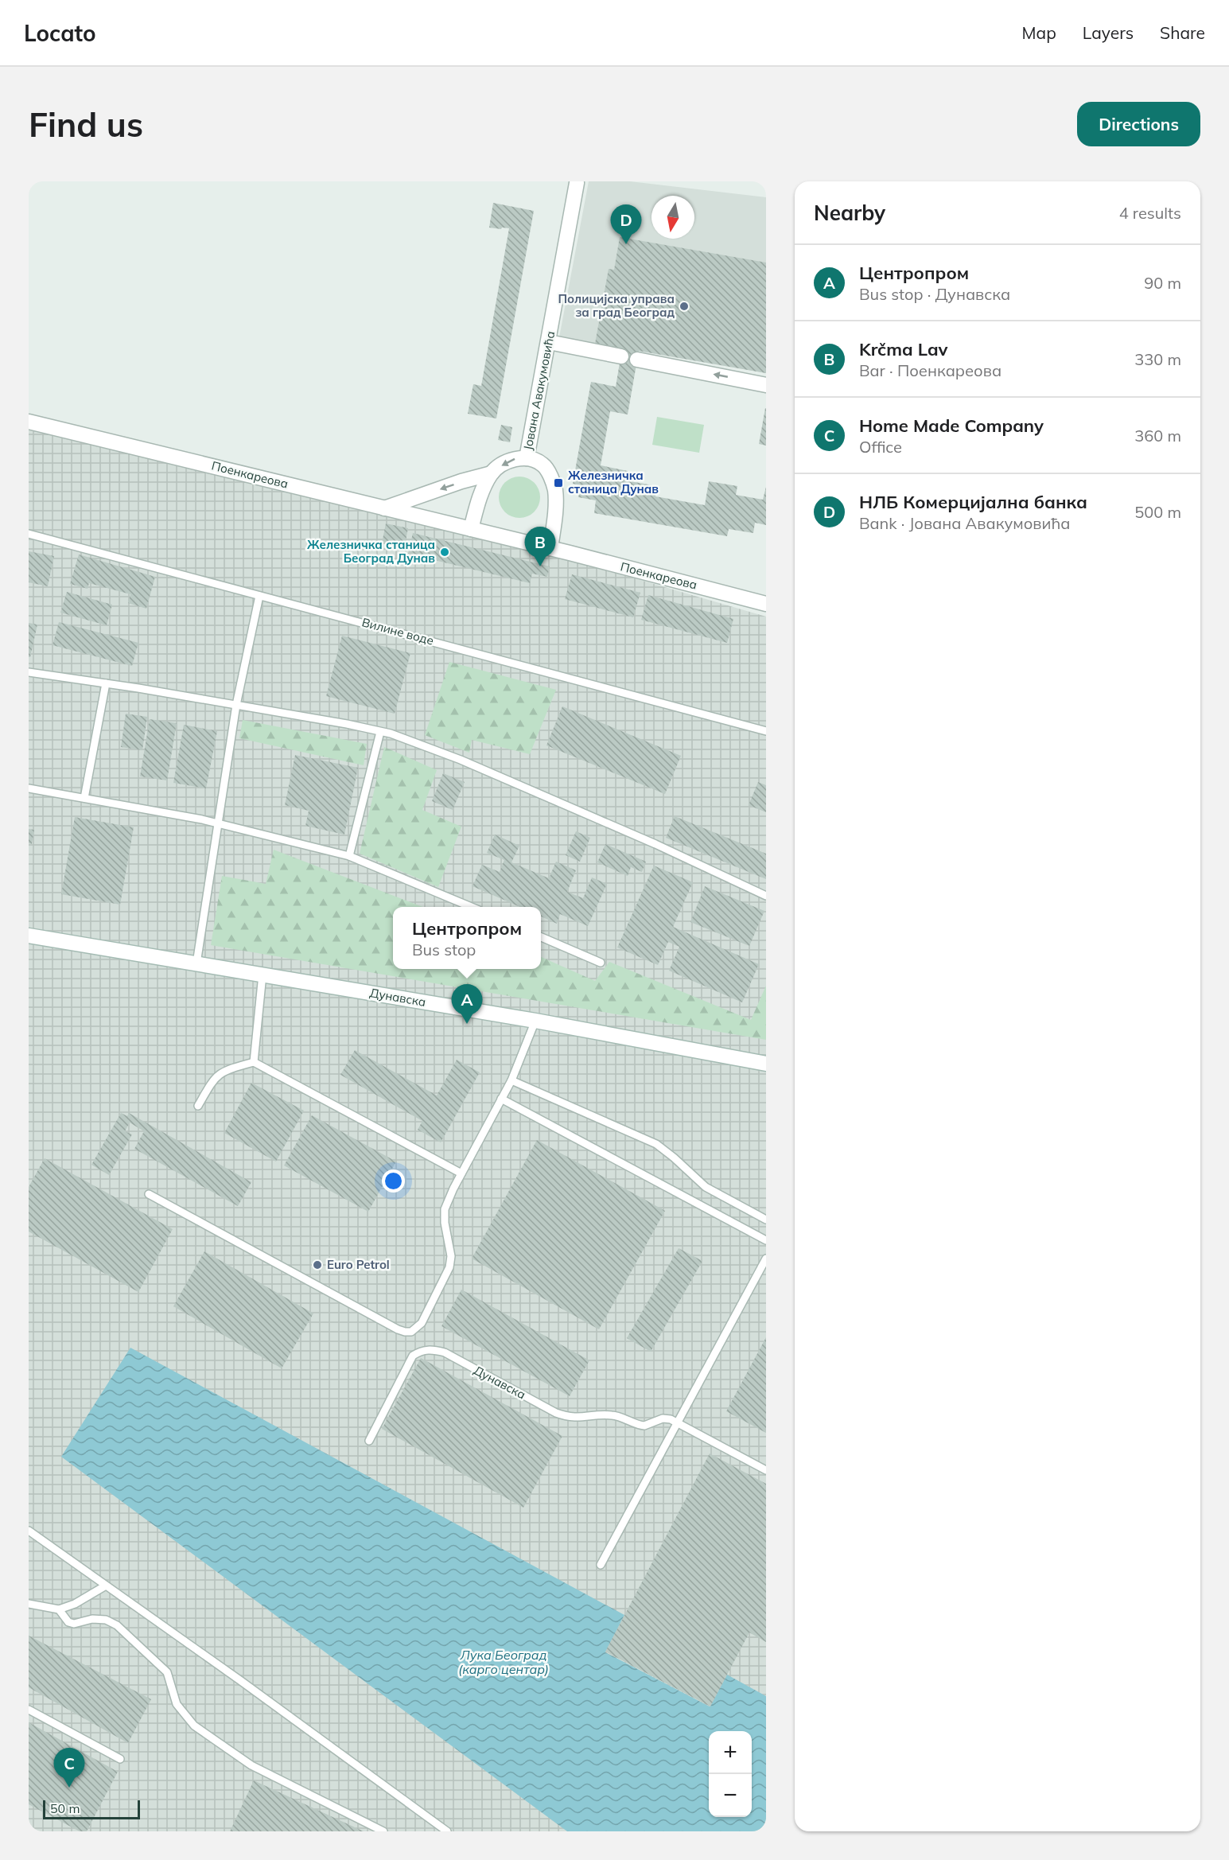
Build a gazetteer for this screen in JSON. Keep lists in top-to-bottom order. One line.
{"streets":{"street":["Јована Авакумовића","Поенкареова","Дунавска"],"lane":["Вилине воде"]},"water":["Лука Београд (карго центар)"],"places":{"other":["Полицијска управа за град Београд","Железничка станица Београд Дунав","Euro Petrol"],"transit":["Железничка станица Дунав"]},"scale_bar":"50 m","north":"bottom","page":{"header":"Locato","nav":["Map","Layers","Share"],"buttons":"Directions","title":"Find us","heading":["Nearby","4 results"],"pins":["D","B","A","C"],"list":[{"mark":"A","name":"Центропром","note":"Bus stop · Дунавска","value":"90 m"},{"mark":"B","name":"Krčma Lav","note":"Bar · Поенкареова","value":"330 m"},{"mark":"C","name":"Home Made Company","note":"Office","value":"360 m"},{"mark":"D","name":"НЛБ Комерцијална банка","note":"Bank · Јована Авакумовића","value":"500 m"}],"popup":["Центропром","Bus stop"],"map_buttons":["+","−"],"scale":"50 m"}}
